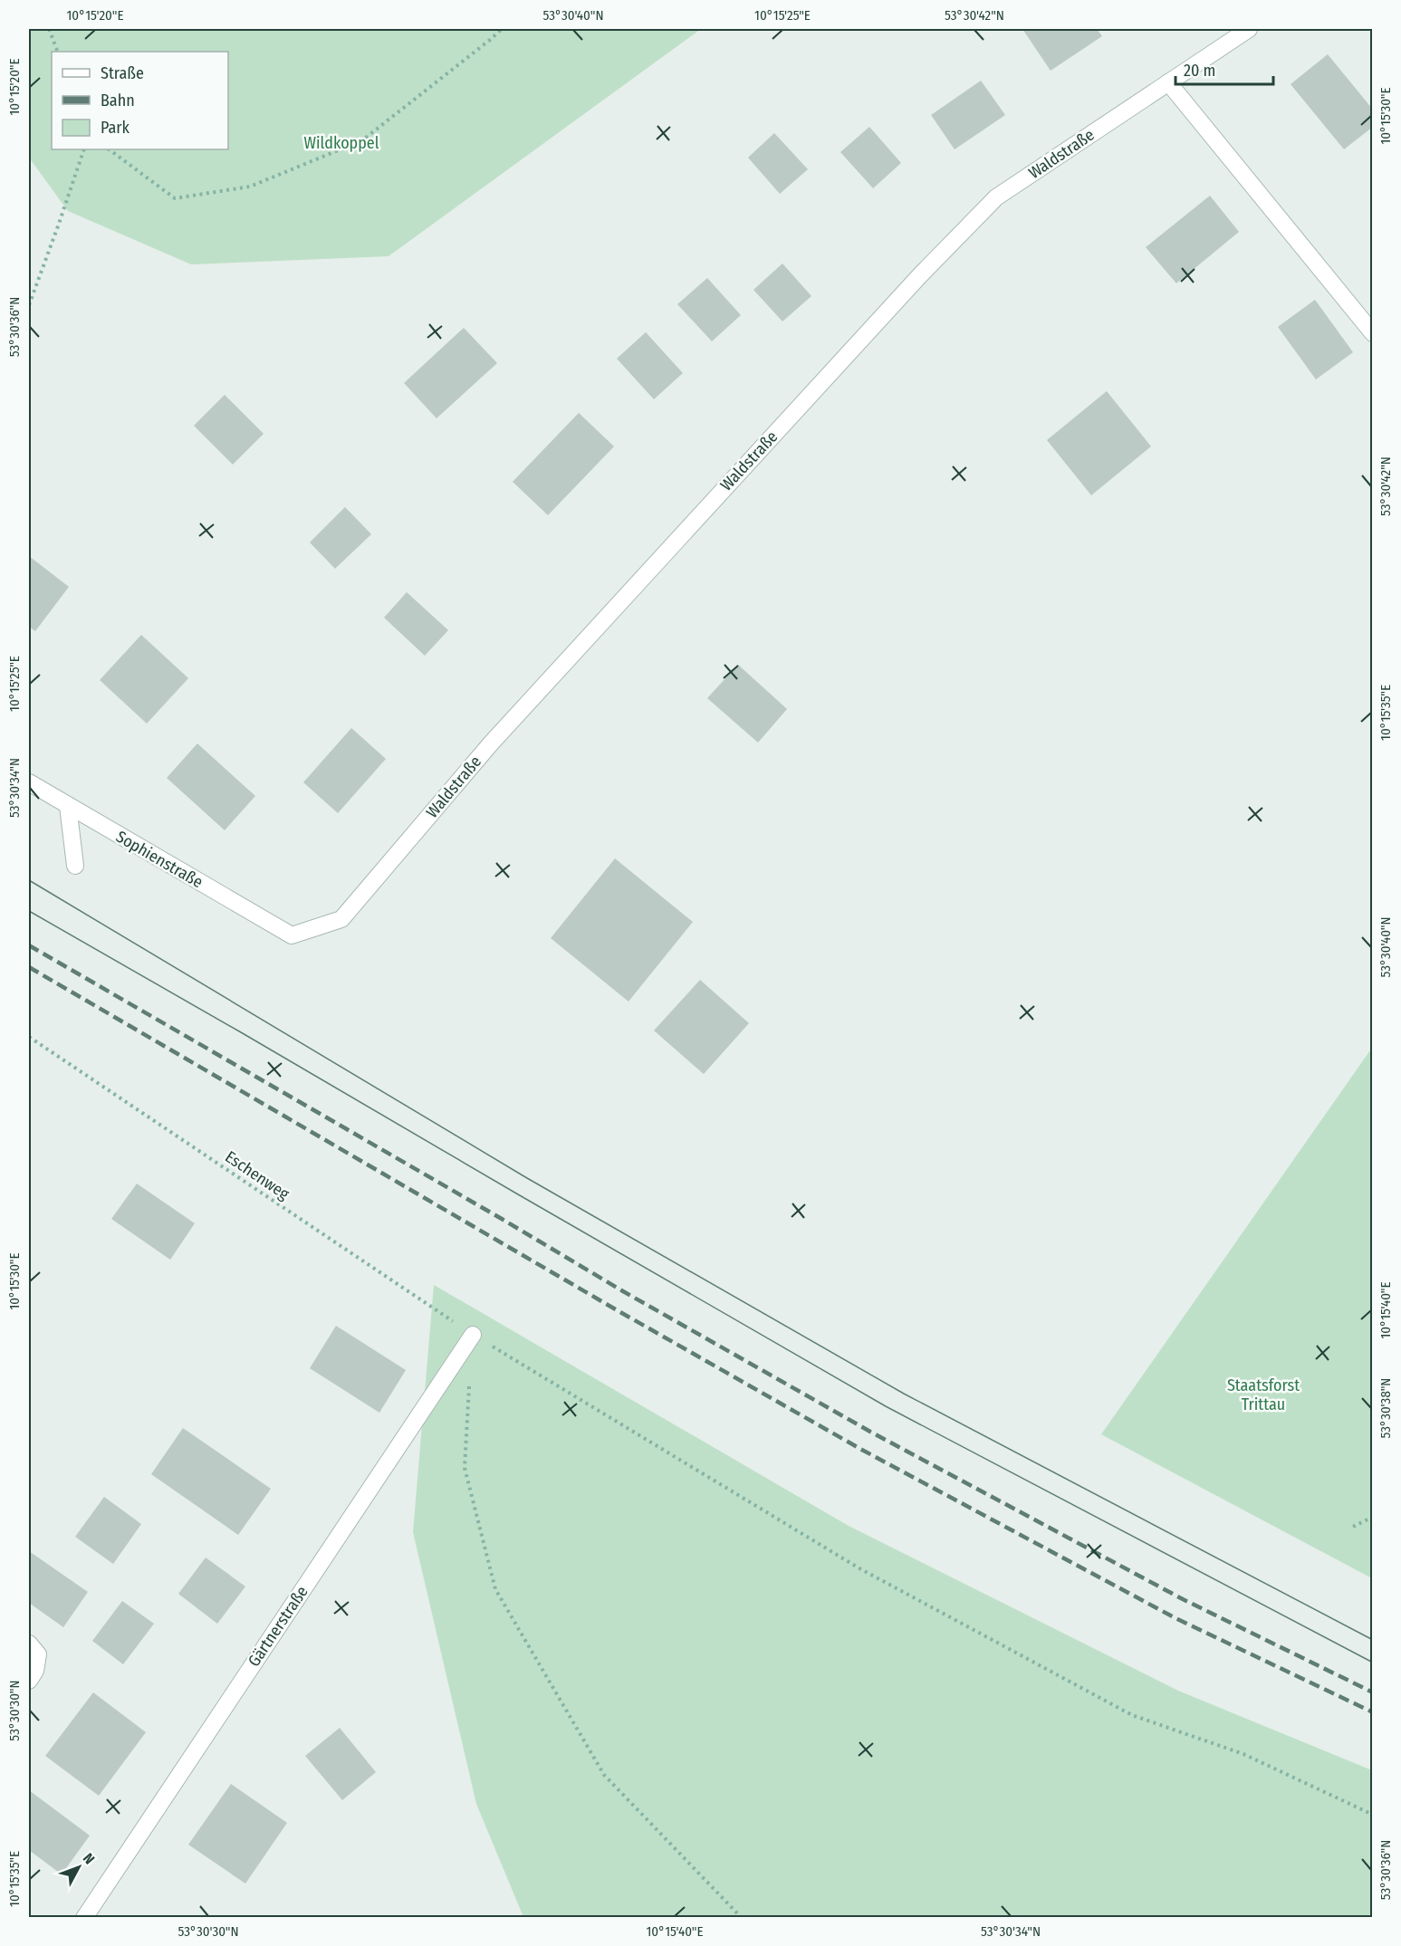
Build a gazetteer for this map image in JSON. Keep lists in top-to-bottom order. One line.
{"streets":{"street":["Waldstraße","Sophienstraße","Gärtnerstraße"],"path":["Eschenweg"]},"crossings":[["Waldstraße","Sophienstraße"],["Eschenweg","Gärtnerstraße"]],"parks":["Wildkoppel","Staatsforst Trittau"],"legend":["Straße","Bahn","Park"],"scale_bar":"20 m","north":"top right","coordinates":["10°15'20\"E","53°30'40\"N","10°15'25\"E","53°30'42\"N","10°15'30\"E","53°30'36\"N","10°15'35\"E","53°30'34\"N","10°15'40\"E","53°30'38\"N","53°30'30\"N"]}
